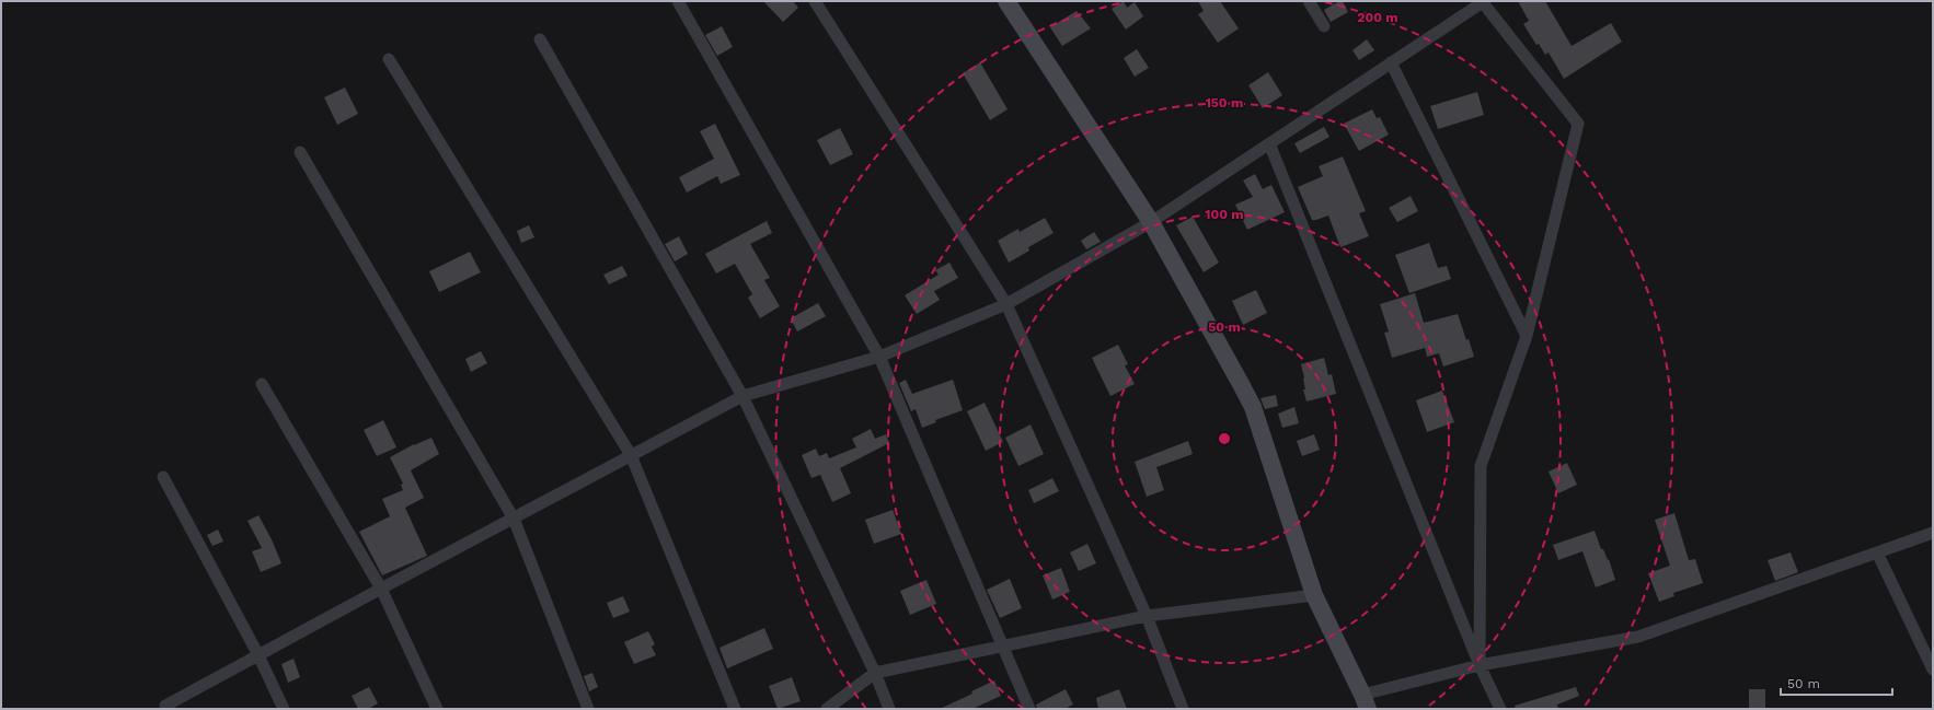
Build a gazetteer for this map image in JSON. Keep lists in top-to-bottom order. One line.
{"scale_bar":"50 m","rings":["200 m","150 m","100 m","50 m"]}
